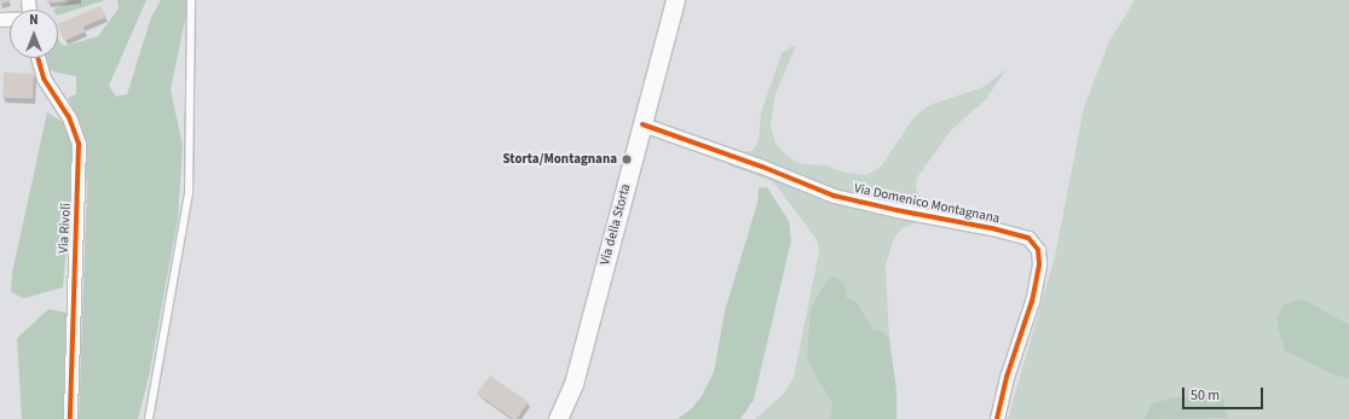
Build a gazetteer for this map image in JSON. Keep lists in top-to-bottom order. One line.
{"streets":{"main road":["Via della Storta"],"street":["Via Domenico Montagnana","Via Rivoli"]},"crossings":[["Via Domenico Montagnana","Via della Storta"]],"places":["Storta/Montagnana"],"scale_bar":"50 m","north":"top"}
